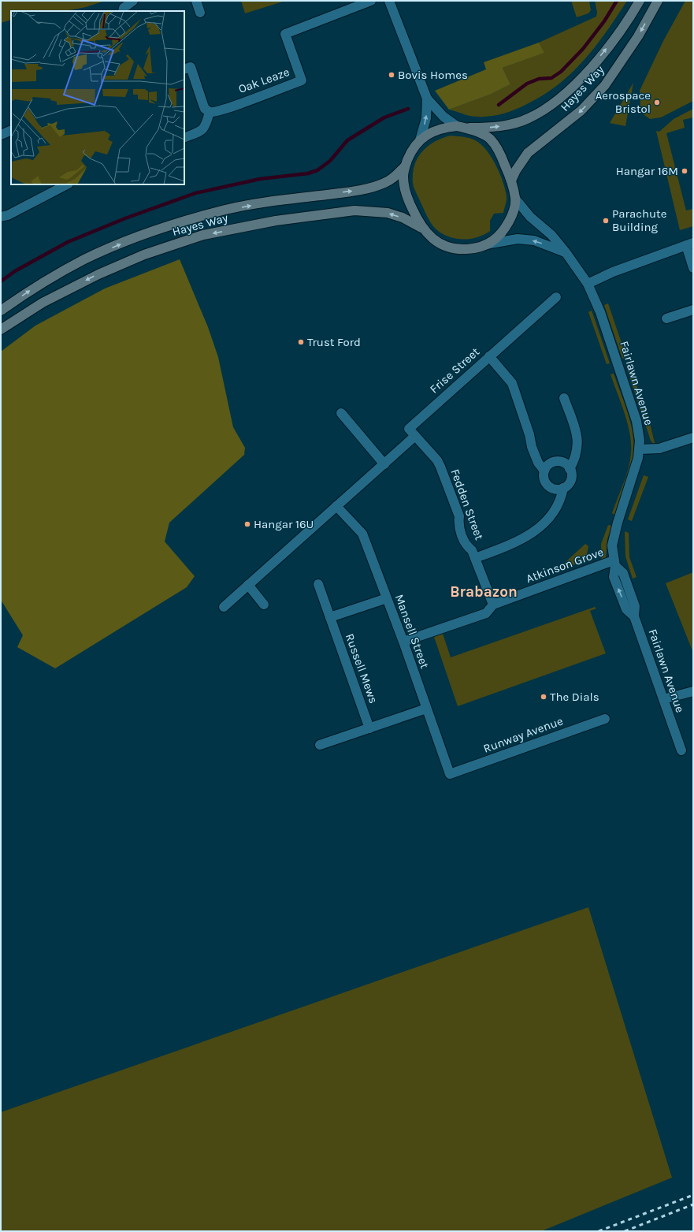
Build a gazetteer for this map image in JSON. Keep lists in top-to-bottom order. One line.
{"streets":{"street":["Oak Leaze","Hayes Way","Frise Street","Fairlawn Avenue","Fedden Street","Atkinson Grove","Mansell Street","Russell Mews","Runway Avenue"]},"crossings":[["Frise Street","Fedden Street"],["Fairlawn Avenue","Atkinson Grove"],["Fedden Street","Atkinson Grove"],["Atkinson Grove","Mansell Street"],["Mansell Street","Runway Avenue"]],"districts":["Brabazon"],"places":["Bovis Homes","Aerospace Bristol","Hangar 16M","Parachute Building","Trust Ford","Hangar 16U","The Dials"]}
